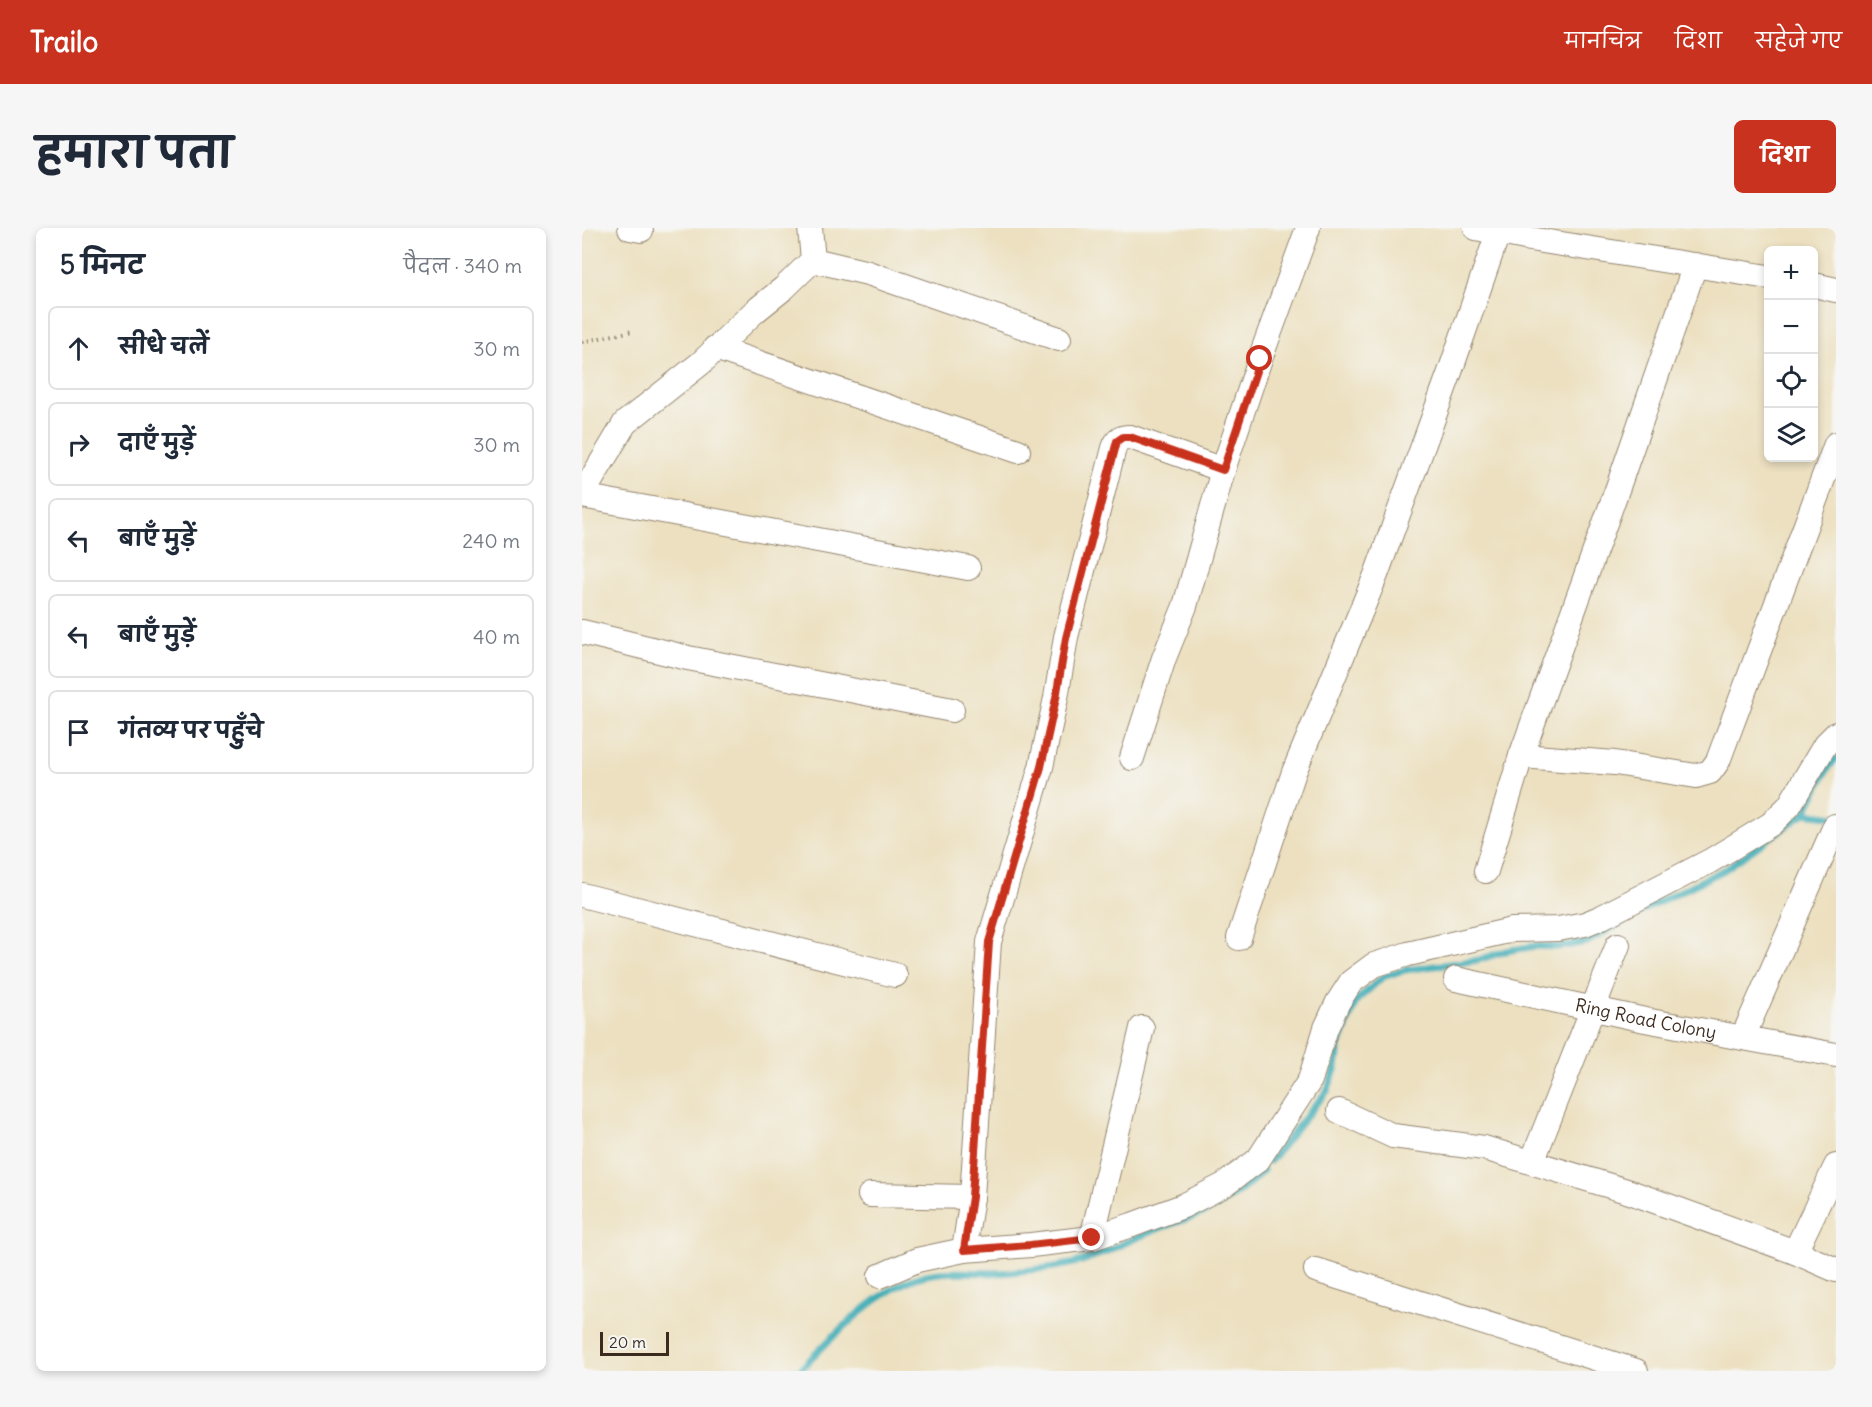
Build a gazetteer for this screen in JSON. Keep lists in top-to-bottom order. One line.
{"streets":{"street":["Ring Road Colony"]},"scale_bar":"20 m","page":{"header":"Trailo","nav":["मानचित्र","दिशा","सहेजे गए"],"title":"हमारा पता","buttons":"दिशा","heading":["5 मिनट","पैदल · 340 m"],"map_buttons":["+","−"],"list":[["सीधे चलें","30 m"],["दाएँ मुड़ें","30 m"],["बाएँ मुड़ें","240 m"],["बाएँ मुड़ें","40 m"],"गंतव्य पर पहुँचे"],"scale":"20 m"}}
